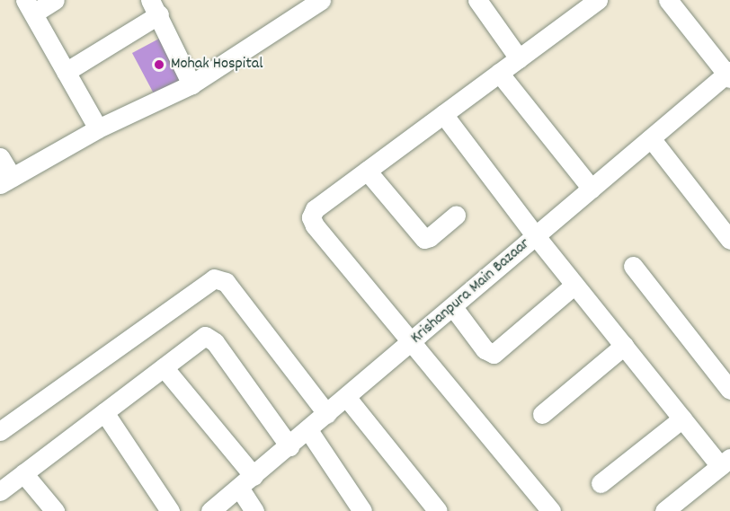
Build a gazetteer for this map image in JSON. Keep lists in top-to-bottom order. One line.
{"streets":{"street":["Krishanpura Main Bazaar"]},"places":["Mohak Hospital"]}
